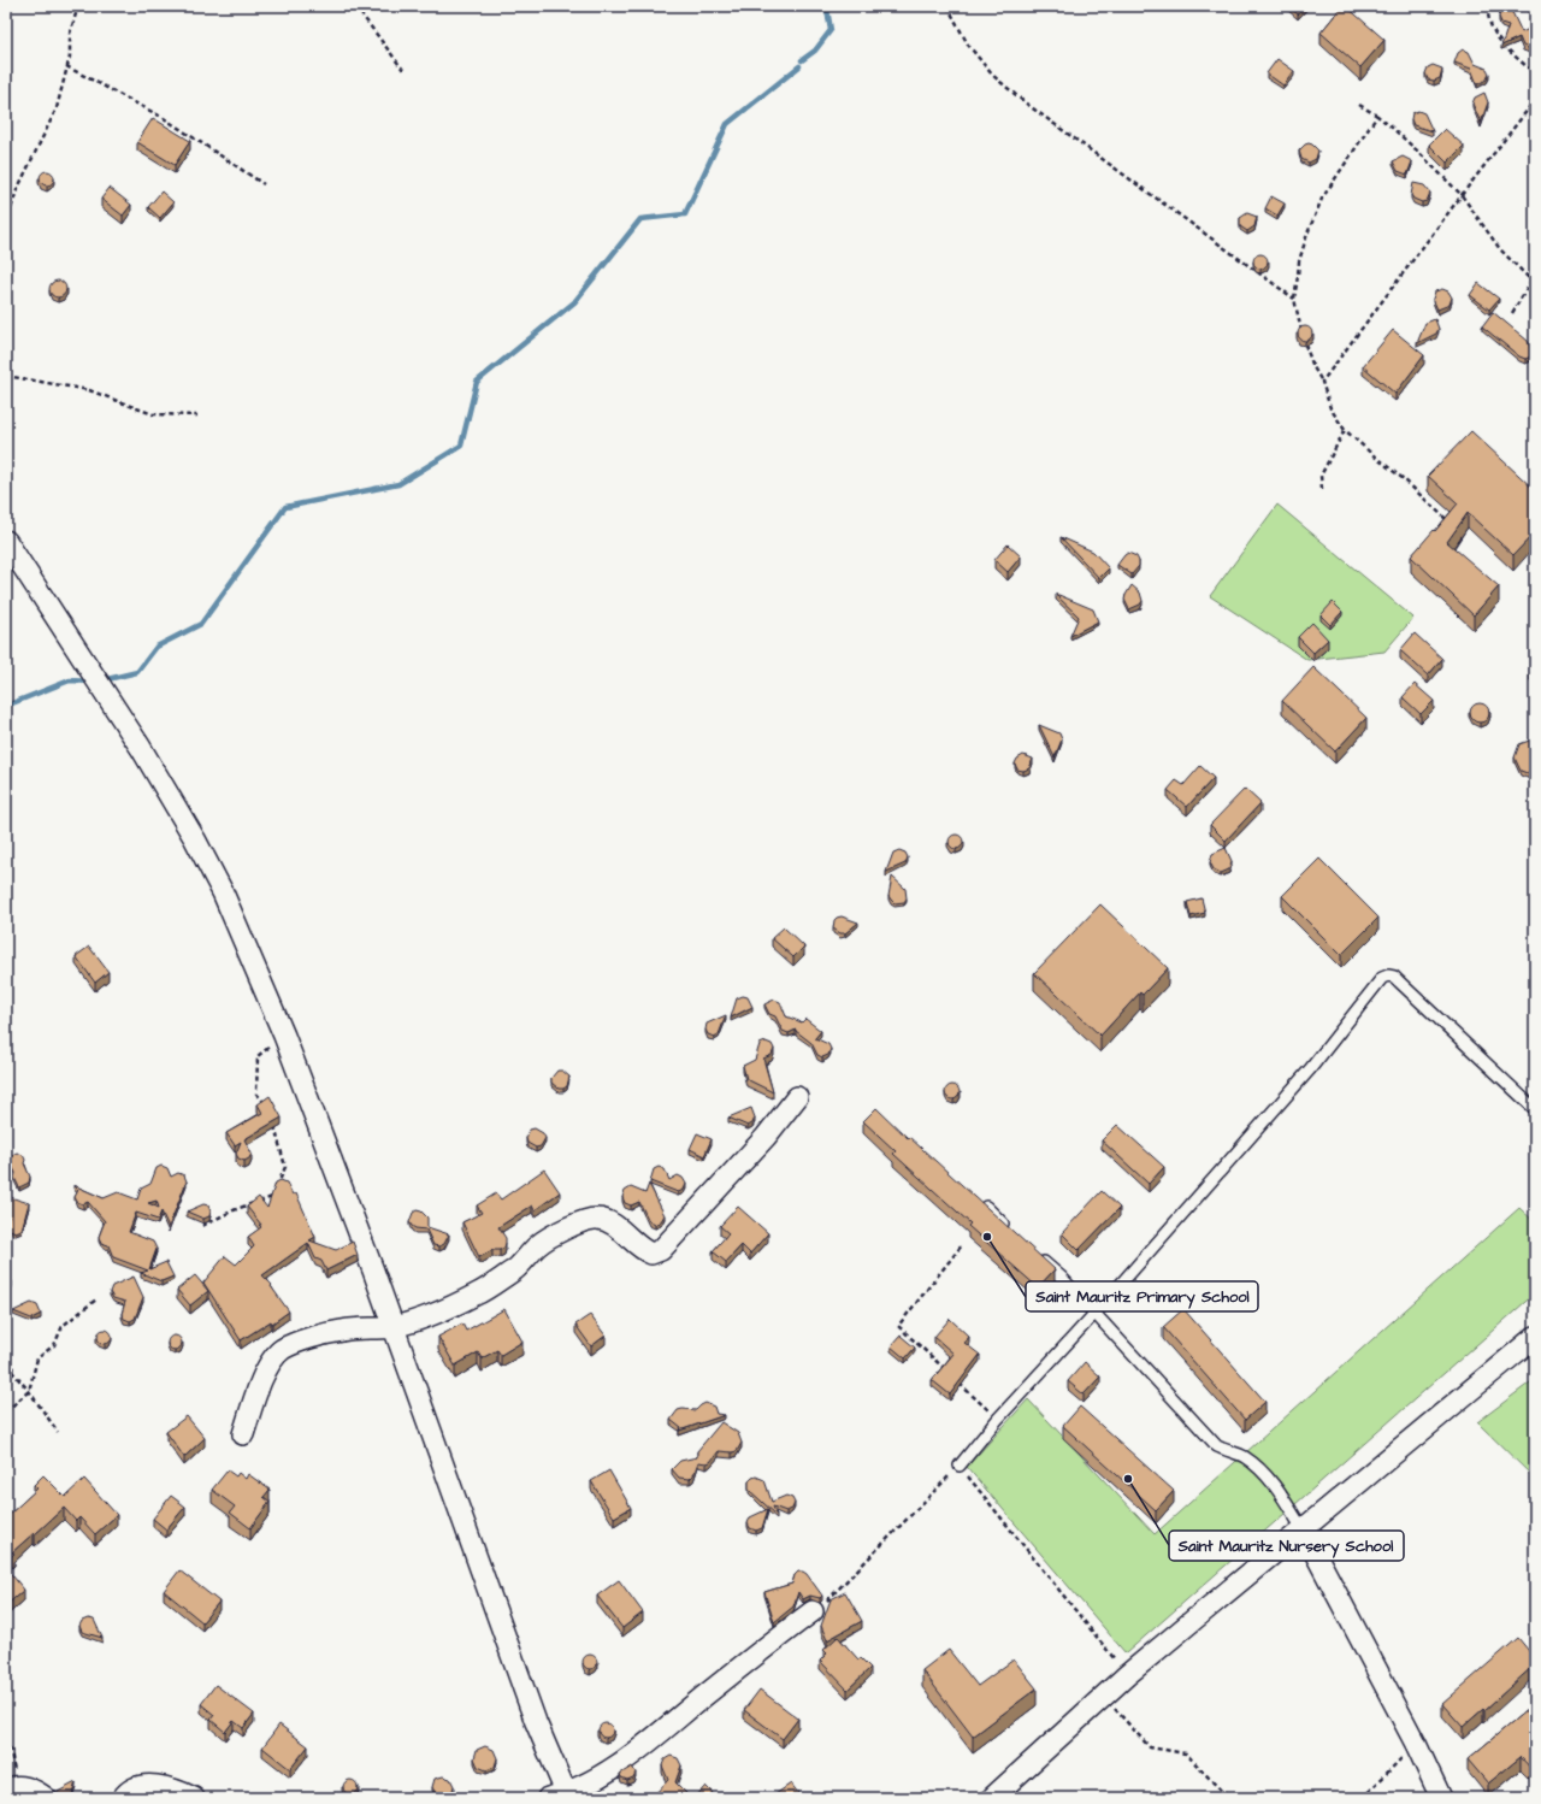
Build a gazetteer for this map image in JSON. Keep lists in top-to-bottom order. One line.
{"places":["Saint Mauritz Primary School","Saint Mauritz Nursery School"]}
